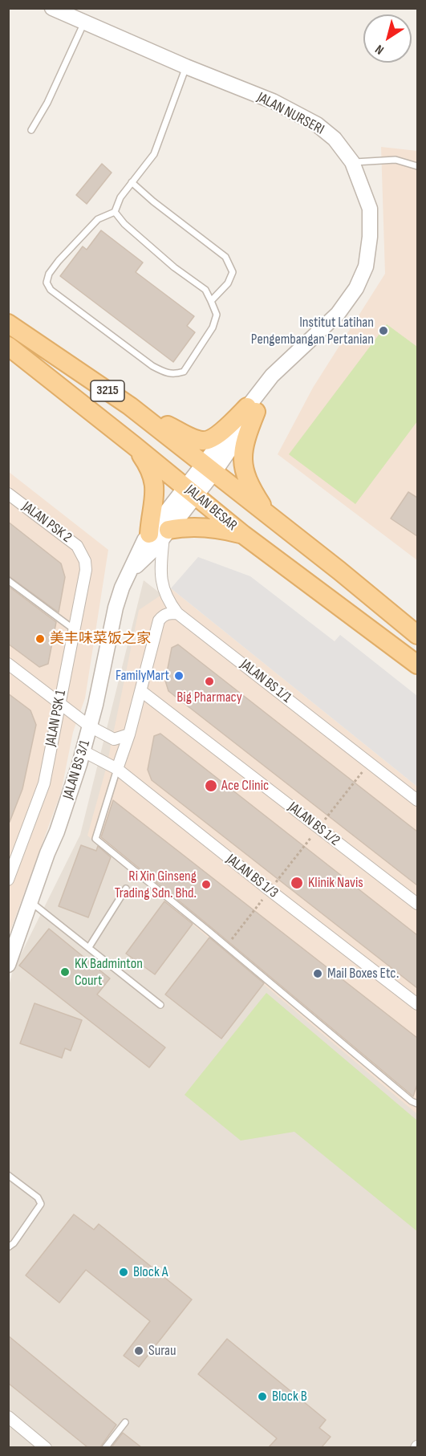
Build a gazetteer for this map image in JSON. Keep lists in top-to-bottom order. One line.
{"streets":{"main road":["3215","JALAN BESAR"],"street":["JALAN NURSERI","JALAN PSK 2","JALAN BS 1/1","JALAN PSK 1","JALAN BS 3/1","JALAN BS 1/2","JALAN BS 1/3"]},"crossings":[["JALAN NURSERI","JALAN BESAR"],["JALAN NURSERI","JALAN BS 3/1"],["JALAN BESAR","JALAN BS 3/1"],["JALAN PSK 2","JALAN PSK 1"],["JALAN BS 1/1","JALAN BS 3/1"],["JALAN BS 3/1","JALAN BS 1/3"]],"places":["Institut Latihan Pengembangan Pertanian","美丰味菜饭之家","FamilyMart","Big Pharmacy","Ace Clinic","Klinik Navis","Ri Xin Ginseng Trading Sdn. Bhd.","KK Badminton Court","Mail Boxes Etc.","Block A","Surau","Block B"],"north":"bottom left"}
